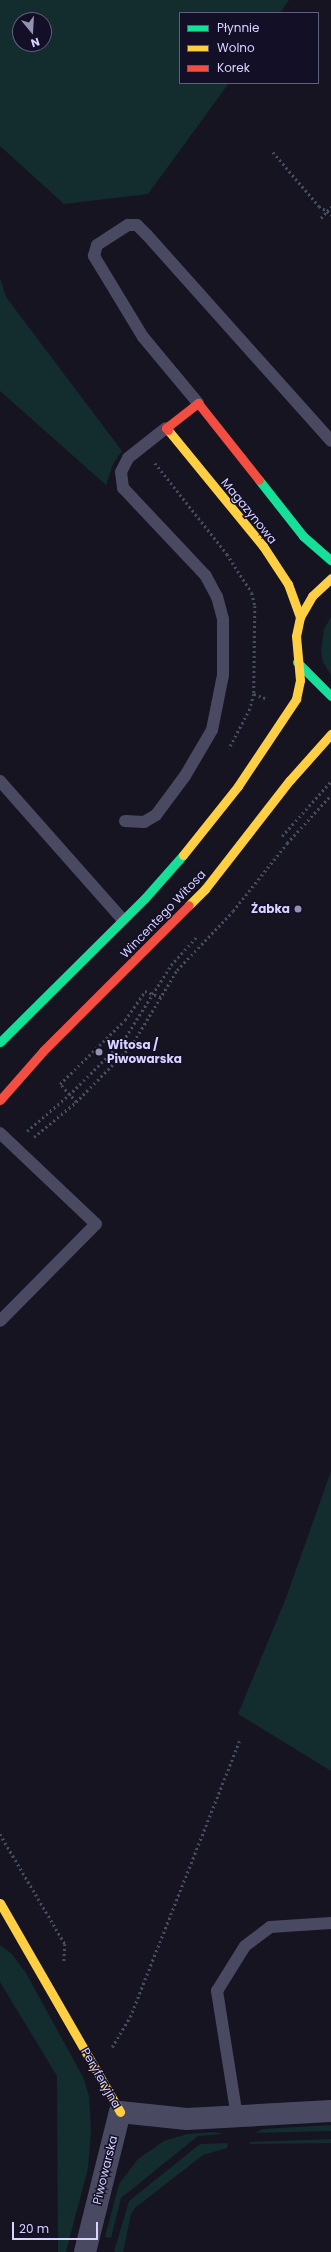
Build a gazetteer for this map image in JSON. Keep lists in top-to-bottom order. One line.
{"streets":{"main road":["Magazynowa","Wincentego Witosa","Peryferyjna"],"street":["Piwowarska"]},"crossings":[["Magazynowa","Wincentego Witosa"],["Peryferyjna","Piwowarska"]],"places":["Żabka","Witosa / Piwowarska"],"legend":["Płynnie","Wolno","Korek"],"scale_bar":"20 m","north":"bottom"}
